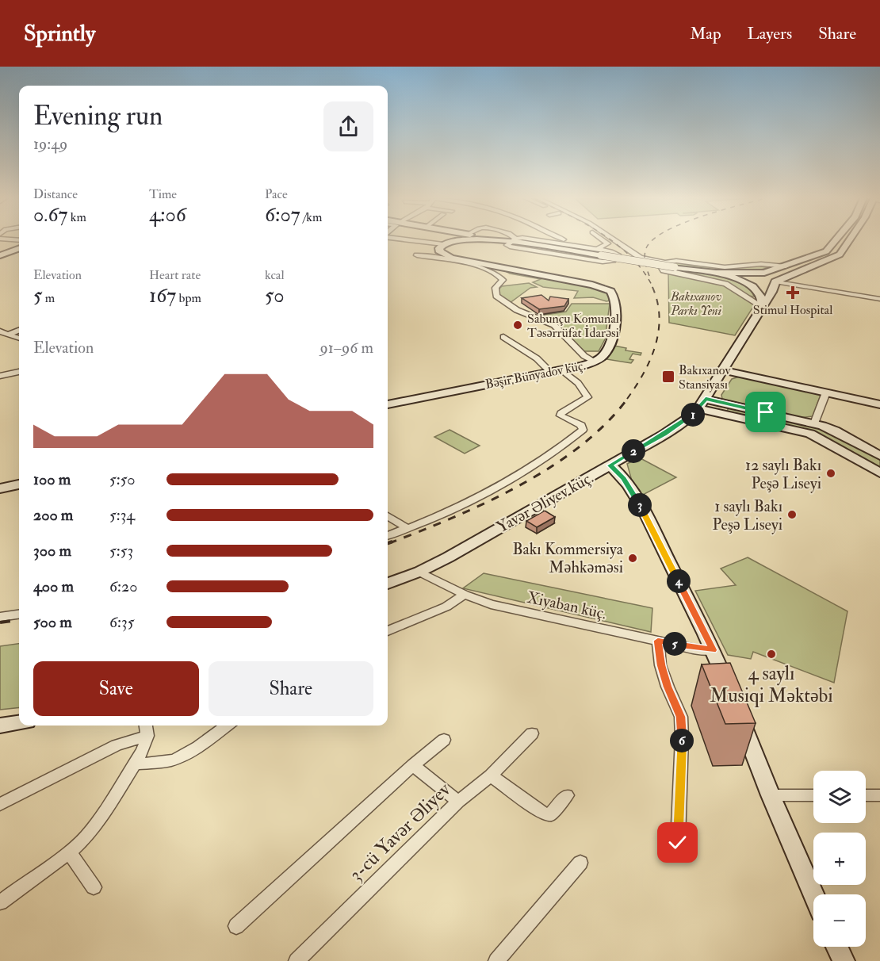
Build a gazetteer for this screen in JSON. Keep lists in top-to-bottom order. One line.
{"streets":{"main road":["Bəşir Bünyadov küç.","Yavər Əliyev küç."],"street":["Xiyaban küç.","3-cü Yavər Əliyev"]},"crossings":[["Yavər Əliyev küç.","Xiyaban küç."]],"parks":["Bakıxanov Parkı Yeni"],"places":{"health":["Stimul Hospital"],"other":["Sabunçu Komunal Təsərrüfat İdarəsi","12 saylı Bakı Peşə Liseyi","1 saylı Bakı Peşə Liseyi","Bakı Kommersiya Məhkəməsi","4 saylı Musiqi Məktəbi"],"transit":["Bakıxanov Stansiyası"]},"page":{"header":"Sprintly","nav":["Map","Layers","Share"],"heading":["Evening run","19:49"],"stats":[["Distance","0.67 km"],["Time","4:06"],["Pace","6:07 /km"],["Elevation","5 m"],["Heart rate","167 bpm"],["kcal","50"]],"chart":["Elevation","91–96 m"],"pins":["1","2","3","4","5","6"],"list":[{"name":"100 m","note":"5:50"},{"name":"200 m","note":"5:34"},{"name":"300 m","note":"5:53"},{"name":"400 m","note":"6:20"},{"name":"500 m","note":"6:35"}],"buttons":["Save","Share"],"map_buttons":["+","−"]}}
